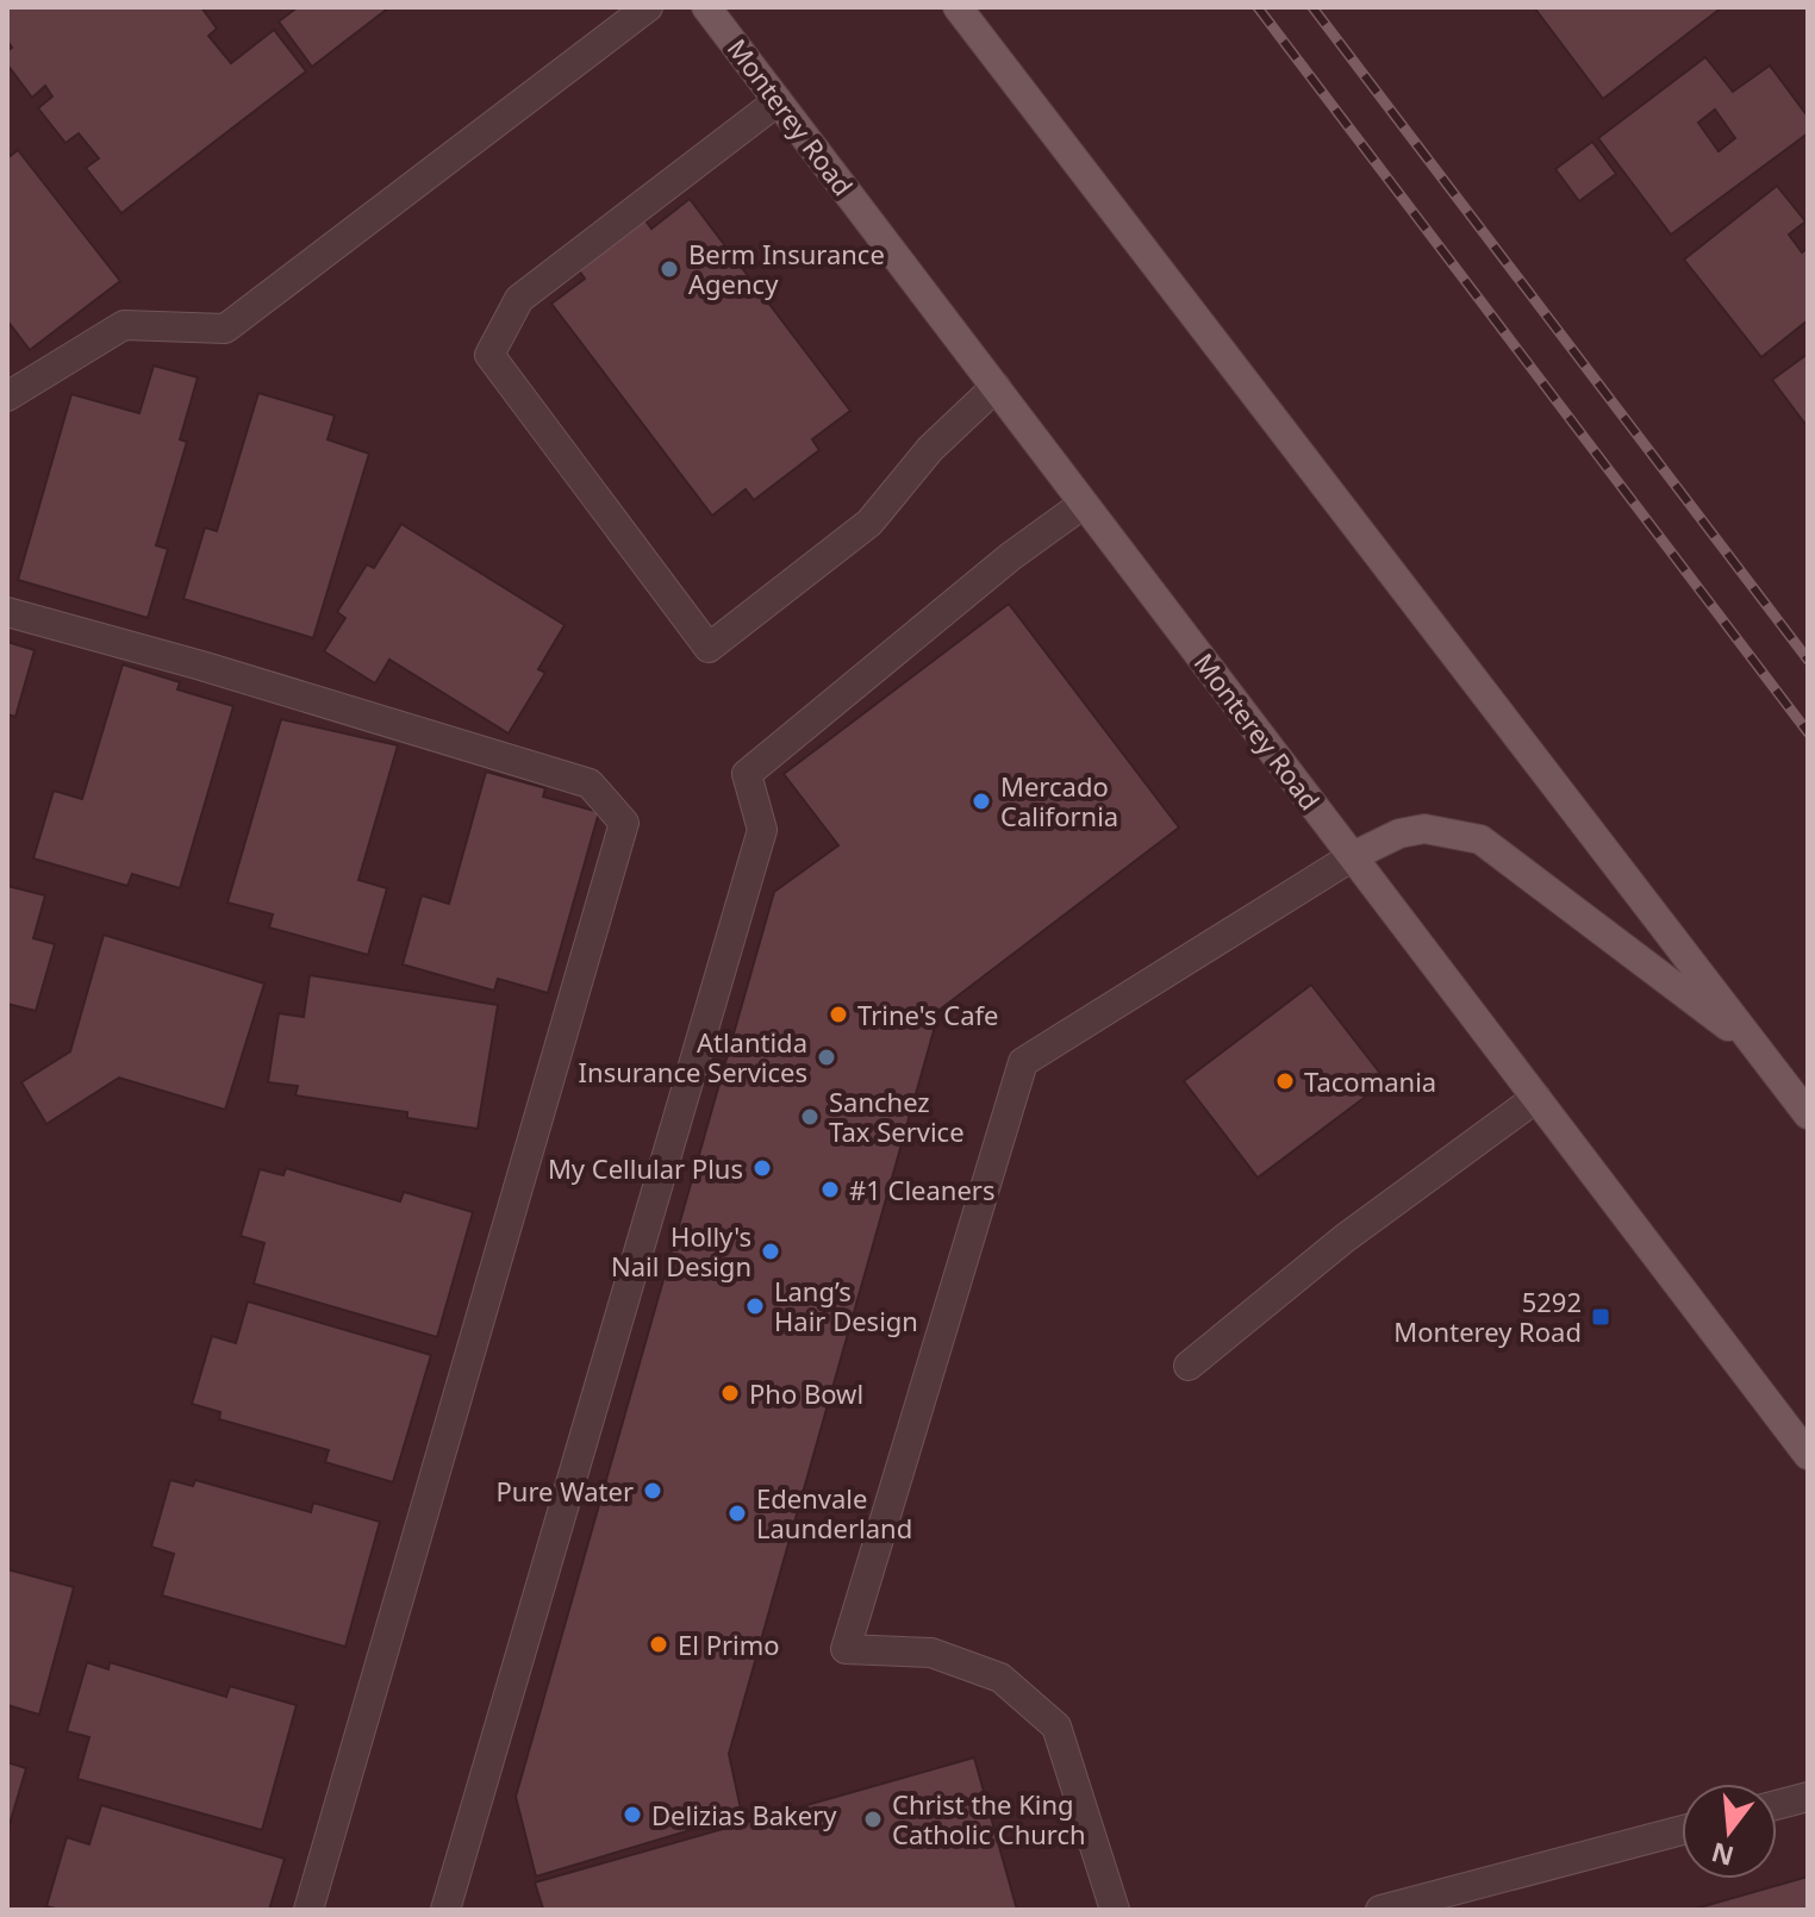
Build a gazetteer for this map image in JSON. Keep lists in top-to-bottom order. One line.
{"streets":{"main road":["Monterey Road"]},"places":{"other":["Berm Insurance Agency","Mercado California","Trine's Cafe","Atlantida Insurance Services","Tacomania","Sanchez Tax Service","My Cellular Plus","#1 Cleaners","Holly's Nail Design","Lang’s Hair Design","Pho Bowl","Pure Water","Edenvale Launderland","El Primo","Delizias Bakery","Christ the King Catholic Church"],"transit":["5292 Monterey Road"]},"north":"bottom"}
